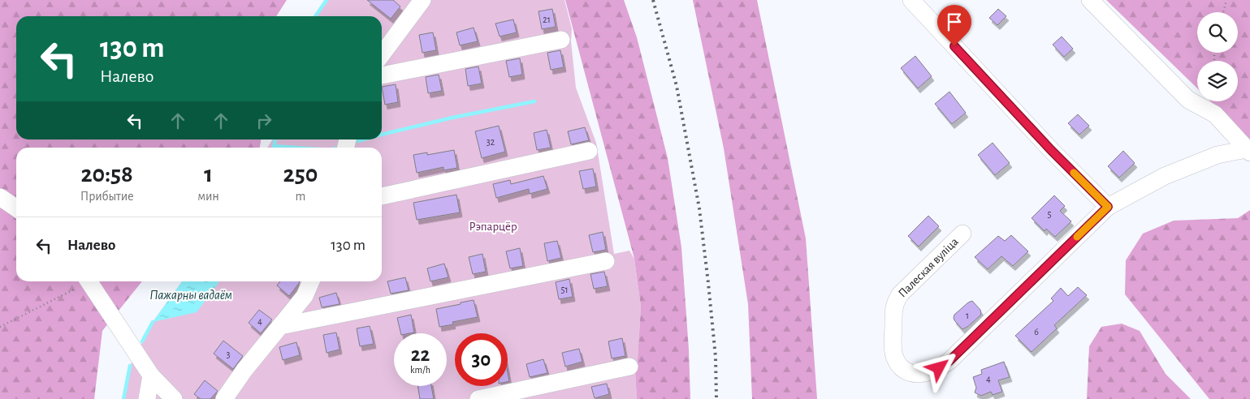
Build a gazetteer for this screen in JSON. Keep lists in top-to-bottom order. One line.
{"streets":{"street":["Палеская вуліца"]},"water":["Пажарны вадаём"],"parks":["Рэпарцёр"],"house_numbers":["21","32","5","51","1","4","6","3","4"],"page":{"turn":["130 m","Налево"],"eta":["20:58","Прибытие","1","мин","250","m"],"list":[{"name":"Налево","value":"130 m"}],"speed":"22 km/h","limit":"30"}}
